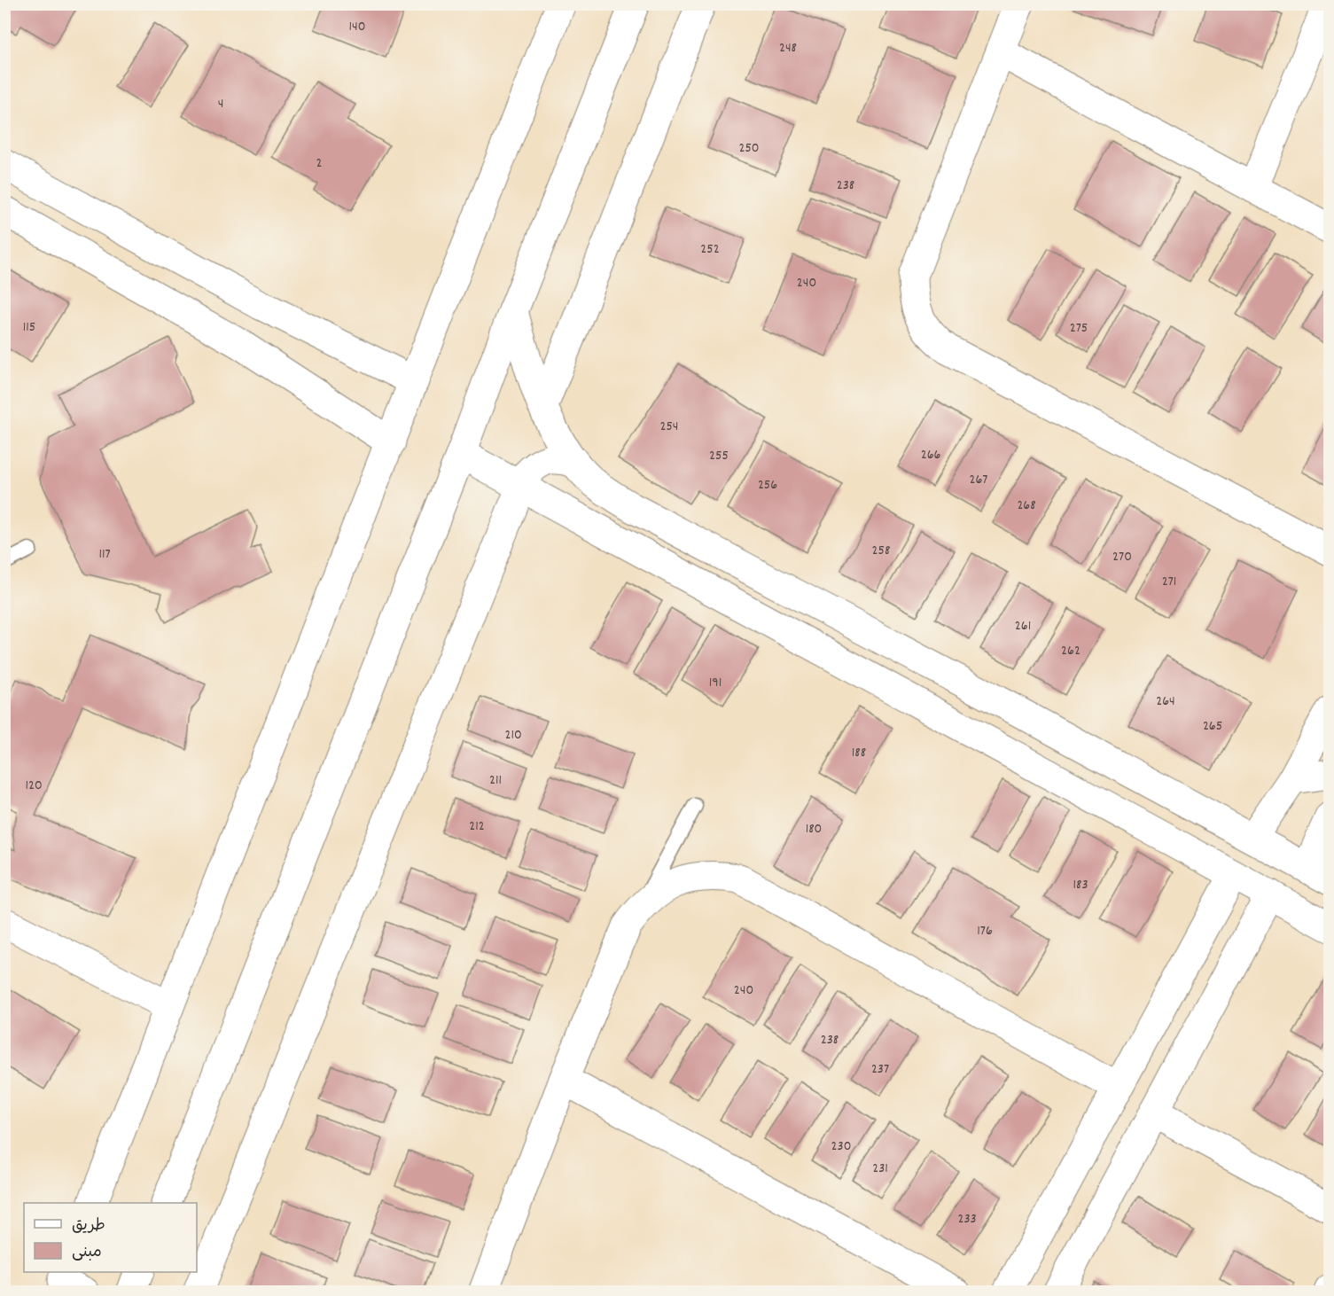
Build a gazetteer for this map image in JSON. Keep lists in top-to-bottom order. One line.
{"house_numbers":["140","248","4","250","2","238","252","240","115","275","254","266","255","267","256","268","258","117","270","271","261","262","191","264","265","210","188","211","120","212","180","183","176","240","238","237","230","231","233"],"legend":["طريق","مبنى"]}
